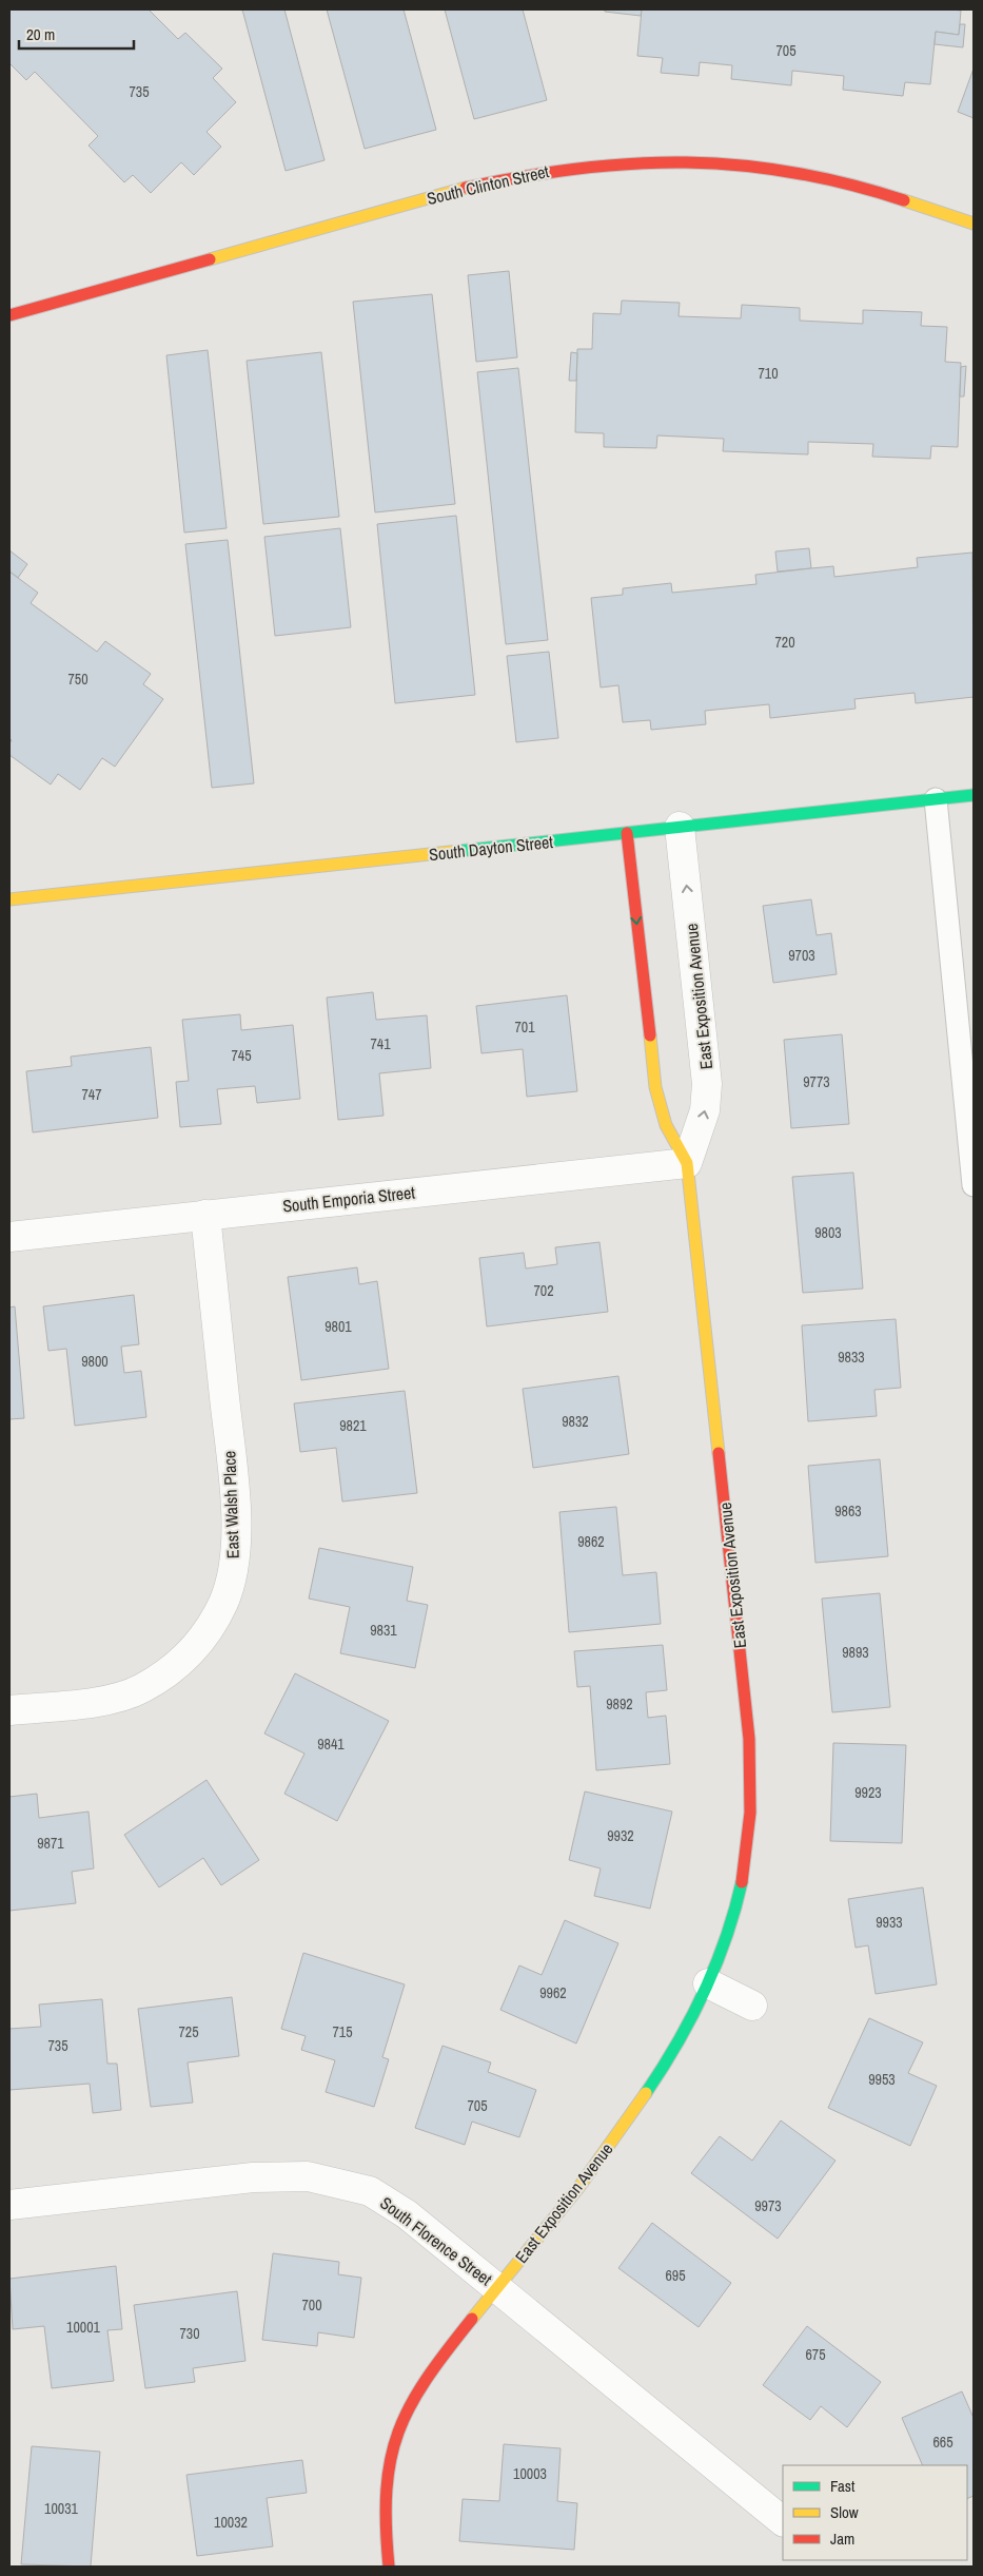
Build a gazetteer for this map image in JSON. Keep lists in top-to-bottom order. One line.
{"streets":{"street":["South Clinton Street","South Dayton Street","East Exposition Avenue","South Emporia Street","East Walsh Place","South Florence Street"]},"crossings":[["South Dayton Street","East Exposition Avenue"],["East Exposition Avenue","South Emporia Street"],["East Exposition Avenue","South Florence Street"],["South Emporia Street","East Walsh Place"]],"house_numbers":["705","735","710","720","750","9703","701","741","745","9773","747","9803","702","9801","9833","9800","9832","9821","9863","9862","9831","9893","9892","9841","9923","9932","9871","9933","9962","725","715","735","9953","705","9973","695","700","10001","730","675","665","10003","10031","10032"],"legend":["Fast","Slow","Jam"],"scale_bar":"20 m"}
